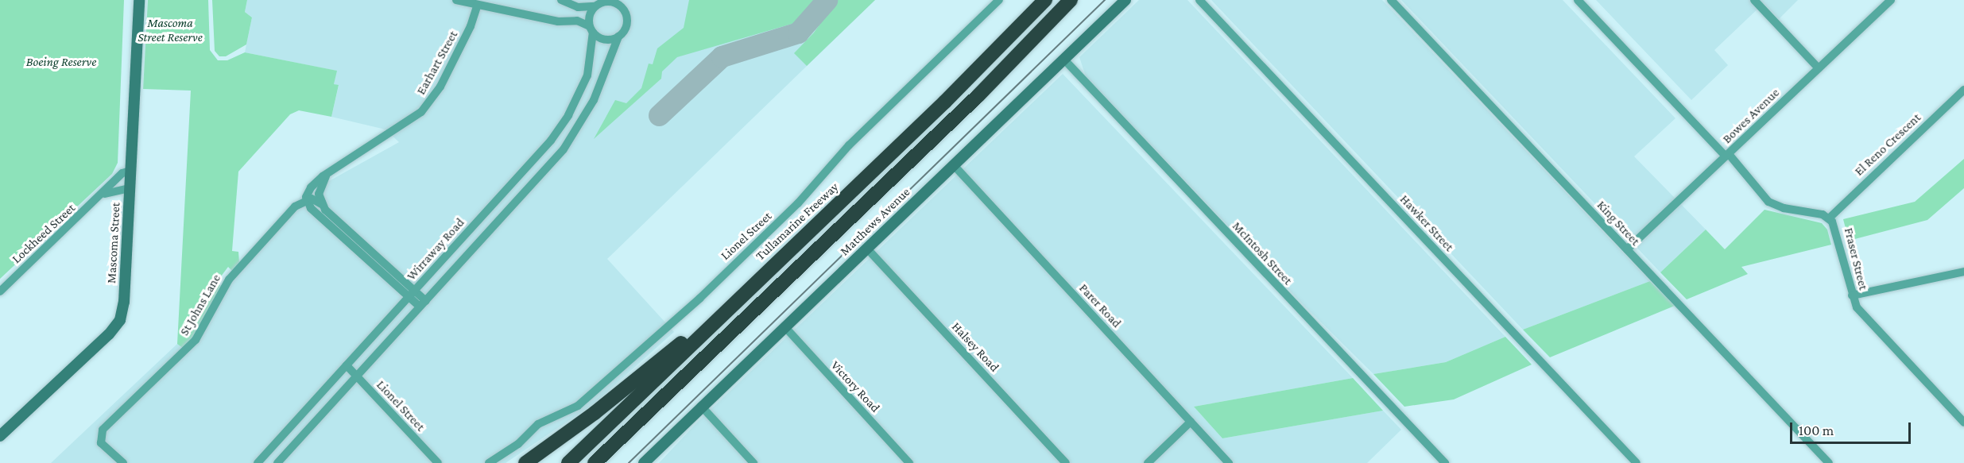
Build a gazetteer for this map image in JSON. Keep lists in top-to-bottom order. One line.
{"streets":{"highway":["Tullamarine Freeway"],"main road":["Matthews Avenue","Mascoma Street"],"street":["Earhart Street","Bowes Avenue","El Reno Crescent","Hawker Street","King Street","Lockheed Street","Lionel Street","Wirraway Road","McIntosh Street","Fraser Street","St Johns Lane","Parer Road","Halsey Road","Victory Road"]},"crossings":[["Earhart Street","St Johns Lane"],["Bowes Avenue","King Street"],["Bowes Avenue","Fraser Street"],["El Reno Crescent","Fraser Street"],["Matthews Avenue","McIntosh Street"],["Matthews Avenue","Parer Road"],["Matthews Avenue","Halsey Road"],["Matthews Avenue","Victory Road"],["Lockheed Street","Mascoma Street"],["Lionel Street","Wirraway Road"]],"parks":["Mascoma Street Reserve","Boeing Reserve"],"scale_bar":"100 m"}
